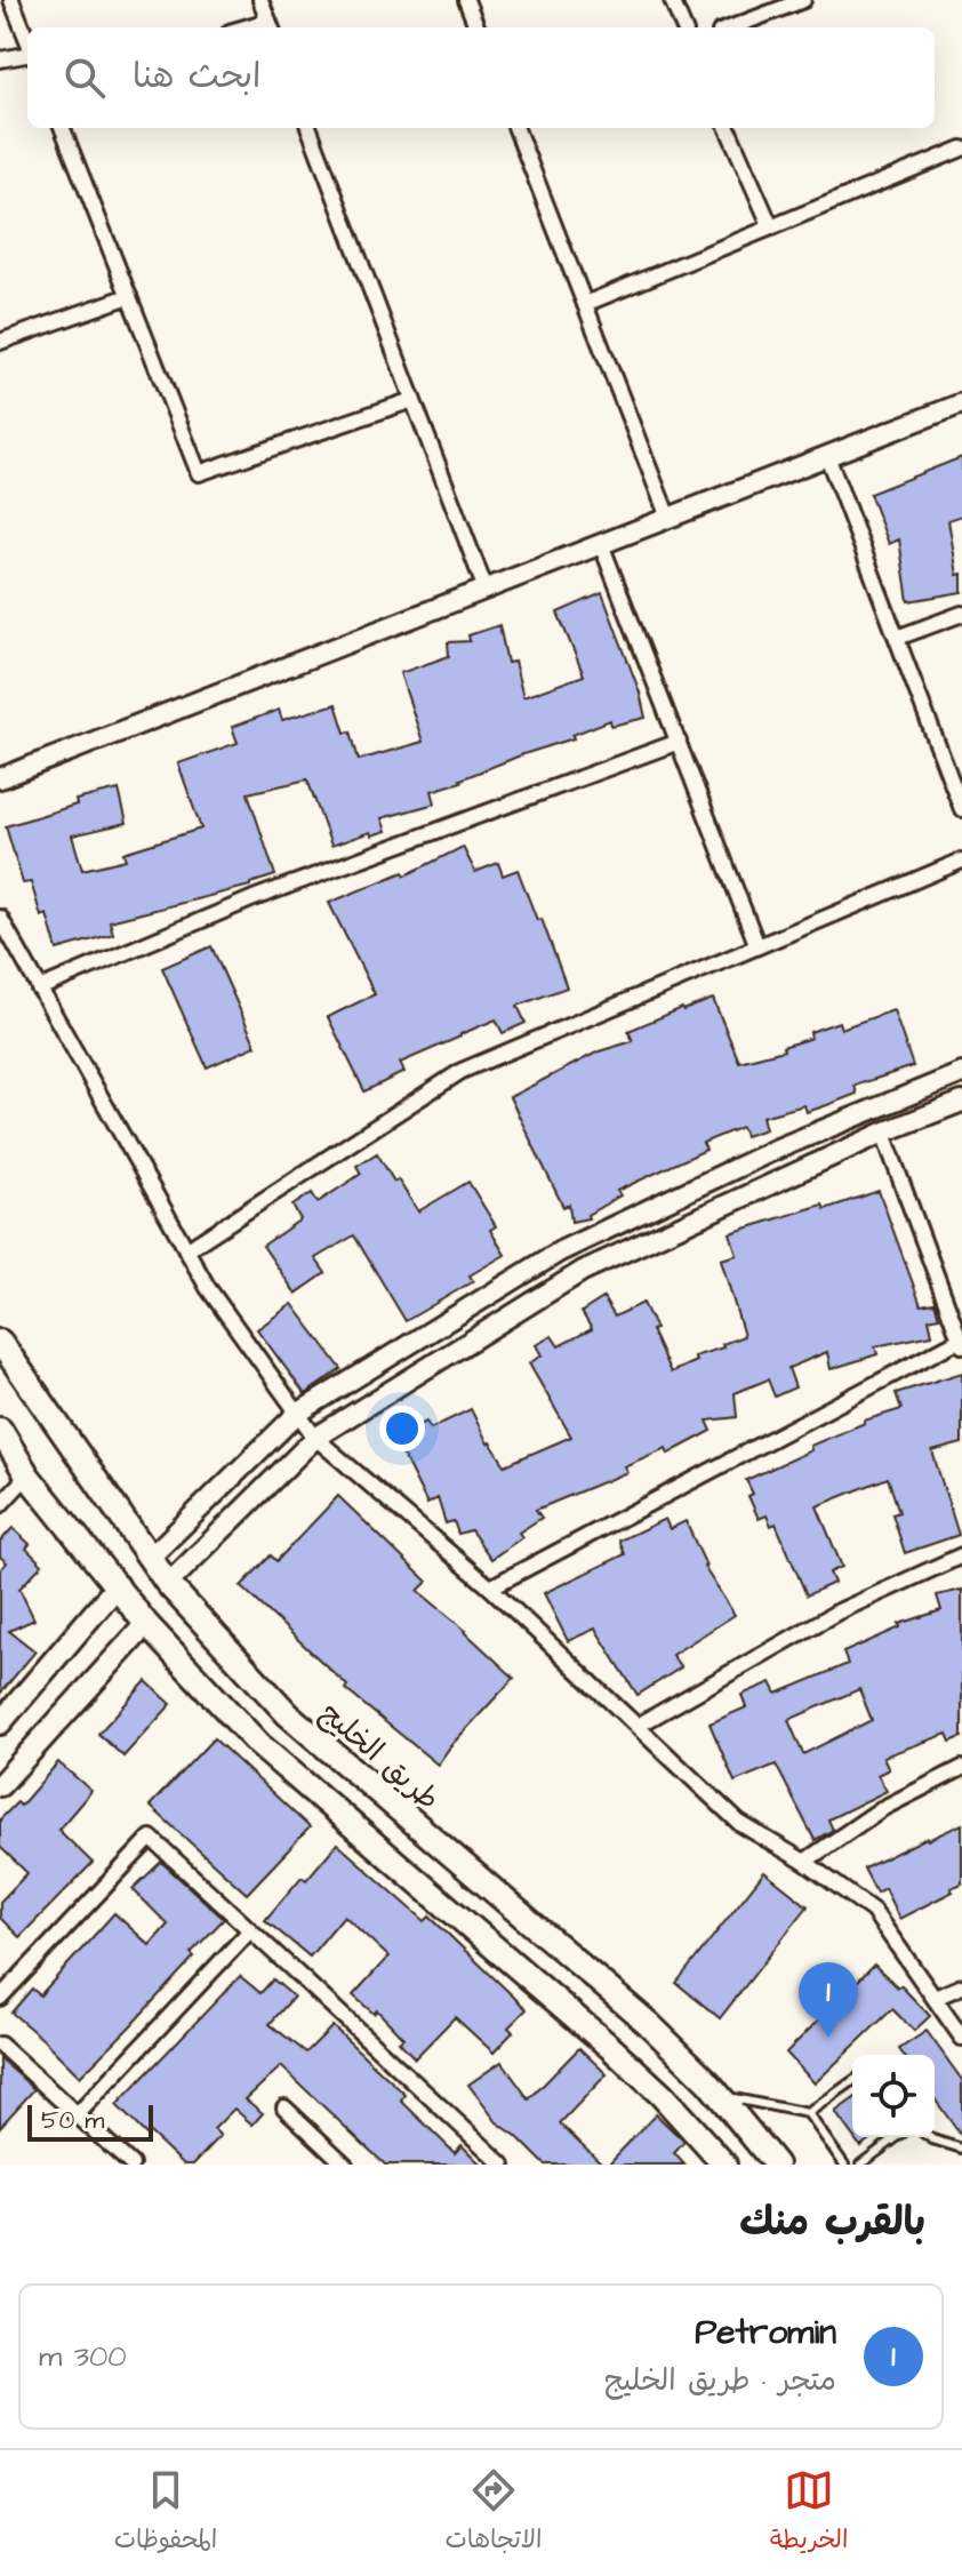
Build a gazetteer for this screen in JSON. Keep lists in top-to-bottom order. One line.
{"streets":{"main road":["طريق الخليج"]},"scale_bar":"50 m","page":{"search":"ابحث هنا","pins":"1","scale":"50 m","heading":"بالقرب منك","list":[{"mark":"1","name":"Petromin","note":"متجر · طريق الخليج","value":"300 m"}],"nav":["الخريطة","الاتجاهات","المحفوظات"]}}
